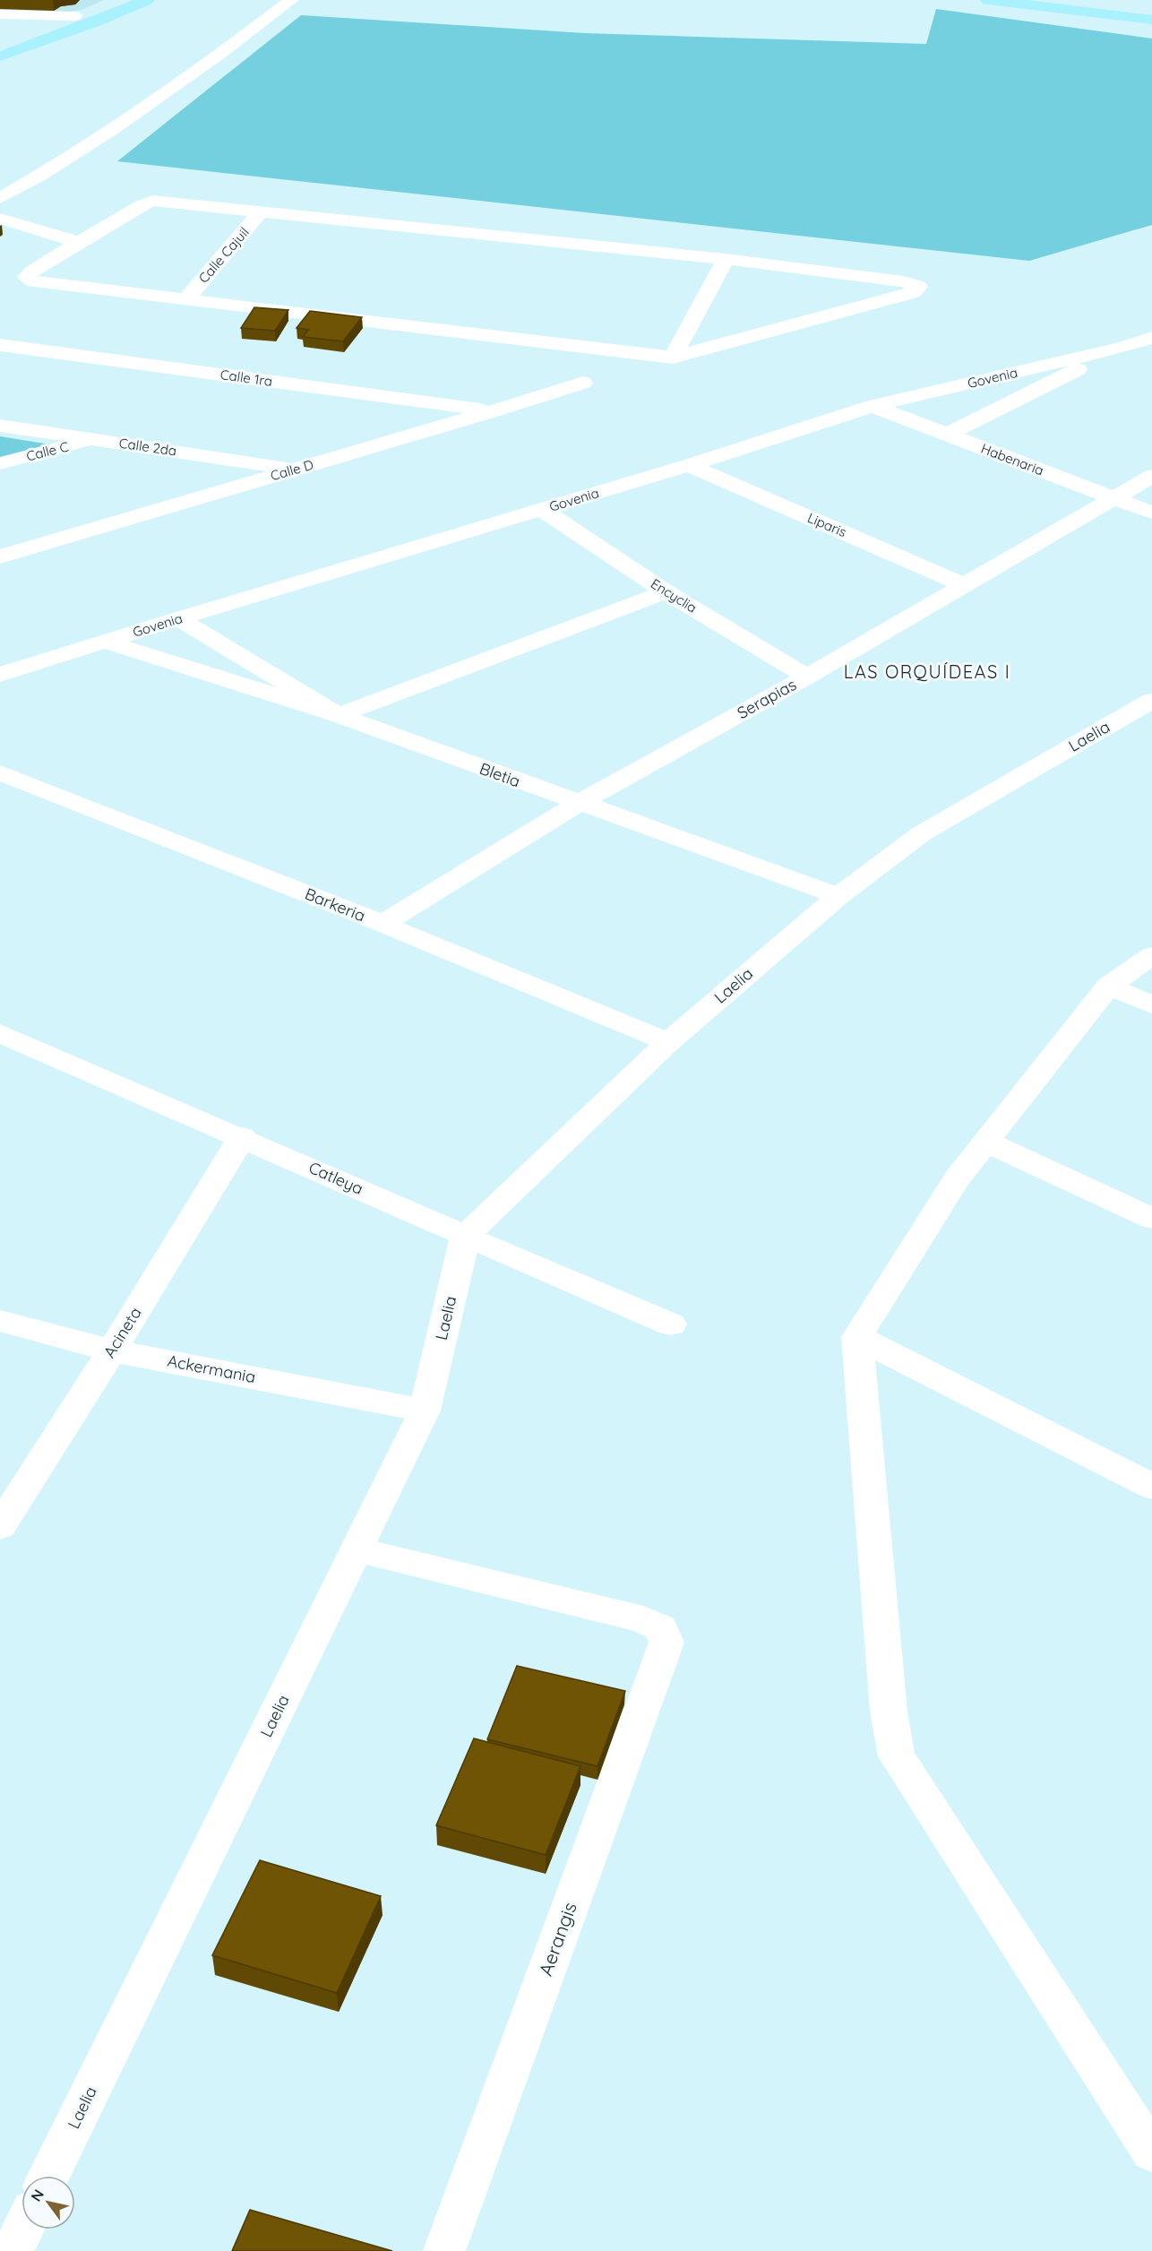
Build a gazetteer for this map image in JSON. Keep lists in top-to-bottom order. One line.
{"streets":{"street":["Calle Cajuil","Calle 1ra","Govenia","Calle 2da","Calle C","Habenaria","Calle D","Liparis","Encyclia","Serapias","Laelia","Bletia","Barkeria","Catleya","Acineta","Ackermania","Aerangis"]},"crossings":[["Calle 1ra","Calle D"],["Govenia","Habenaria"],["Govenia","Liparis"],["Govenia","Encyclia"],["Govenia","Bletia"],["Calle 2da","Calle C"],["Calle 2da","Calle D"],["Habenaria","Serapias"],["Liparis","Serapias"],["Encyclia","Serapias"],["Serapias","Bletia"],["Serapias","Barkeria"],["Laelia","Bletia"],["Laelia","Barkeria"],["Laelia","Catleya"],["Laelia","Ackermania"],["Laelia","Aerangis"],["Catleya","Acineta"],["Acineta","Ackermania"]],"districts":["LAS ORQUÍDEAS I"],"north":"top left"}
